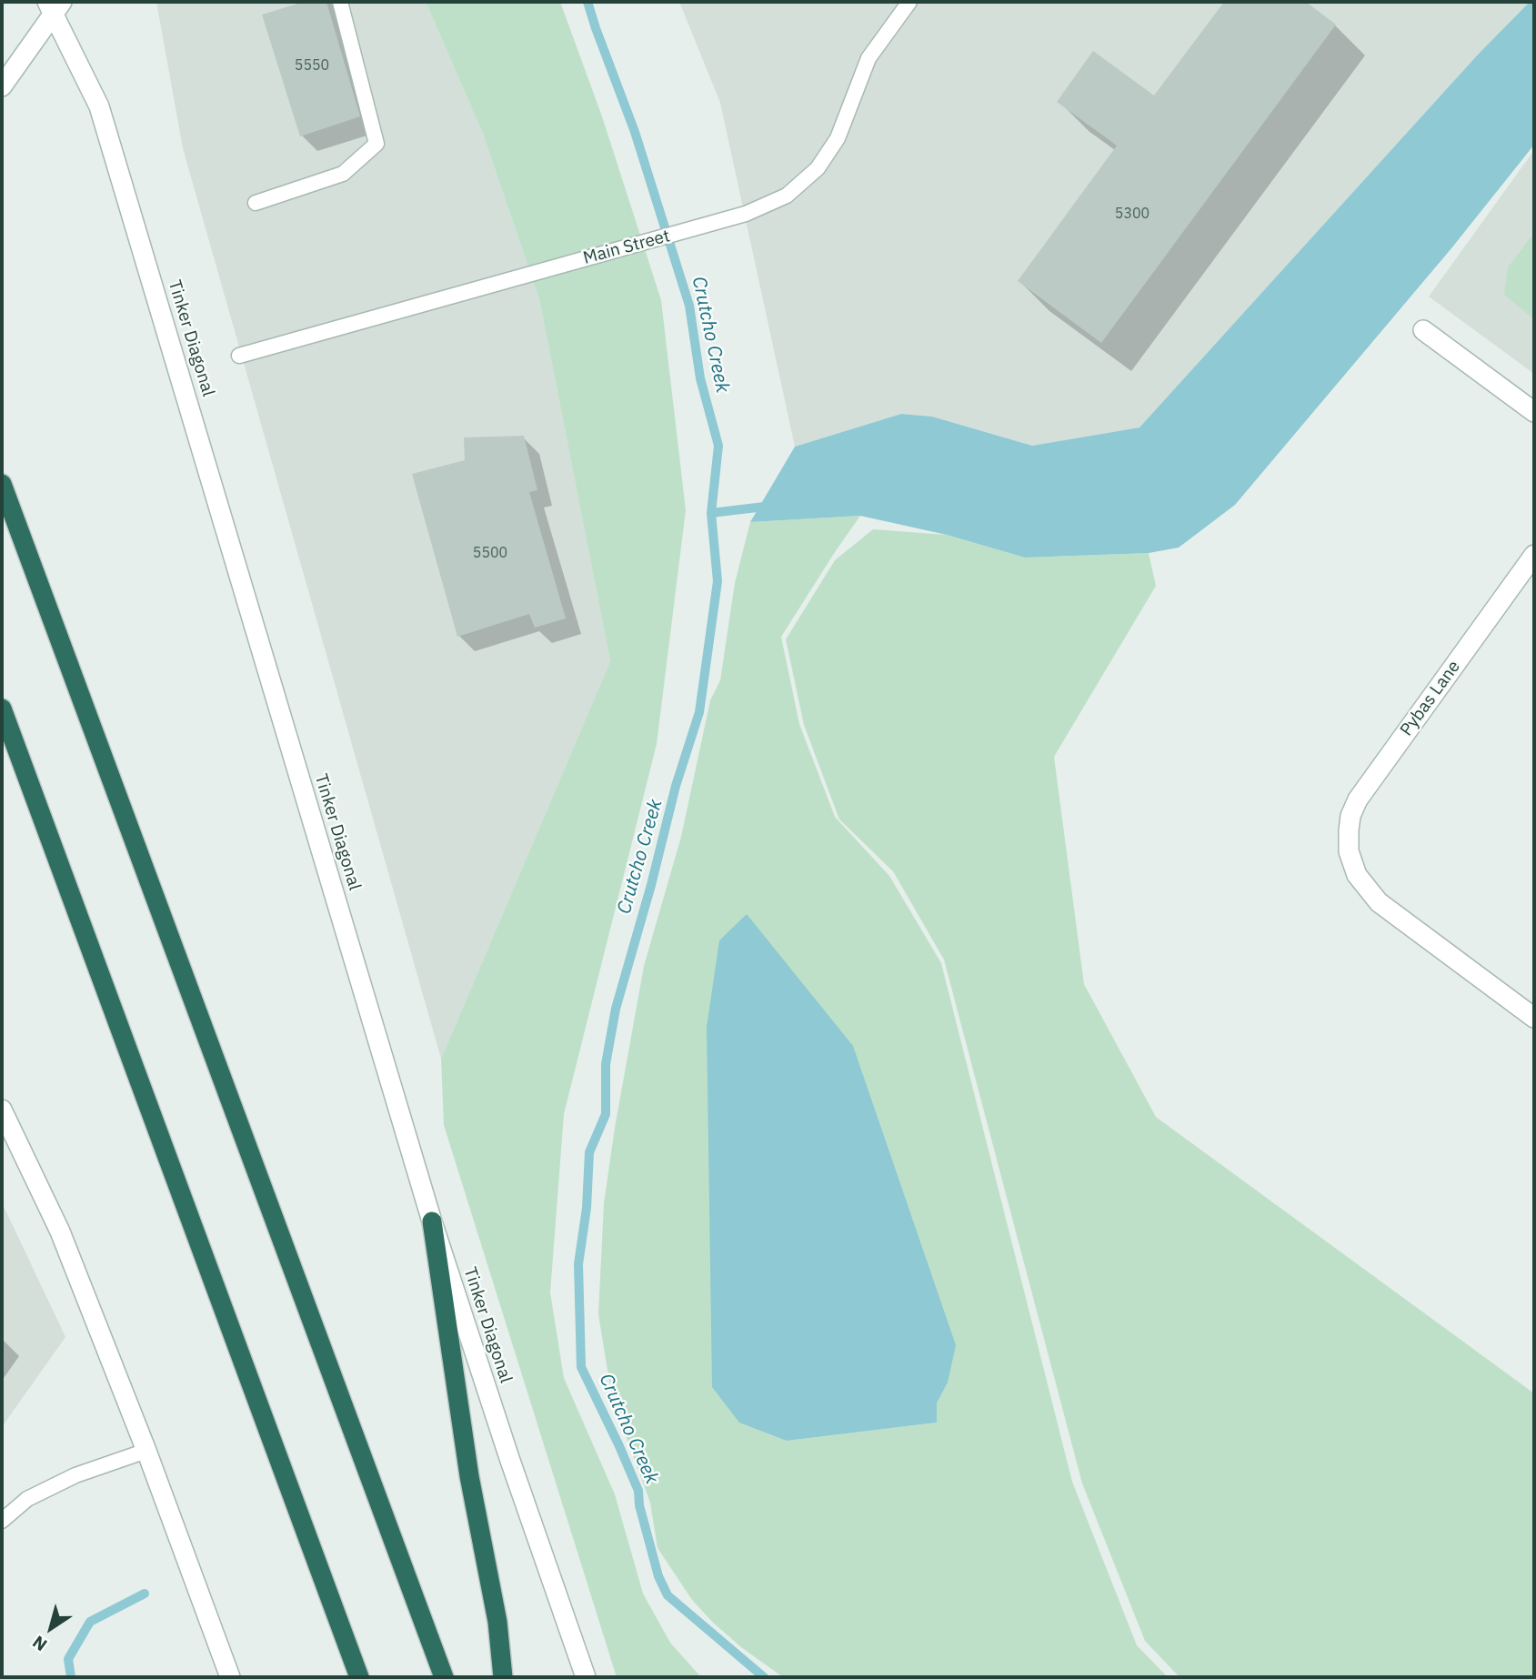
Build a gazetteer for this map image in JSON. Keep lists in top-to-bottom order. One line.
{"streets":{"street":["Tinker Diagonal","Pybas Lane"],"lane":["Main Street"]},"water":["Crutcho Creek"],"house_numbers":["5550","5300","5500"],"north":"bottom left"}
